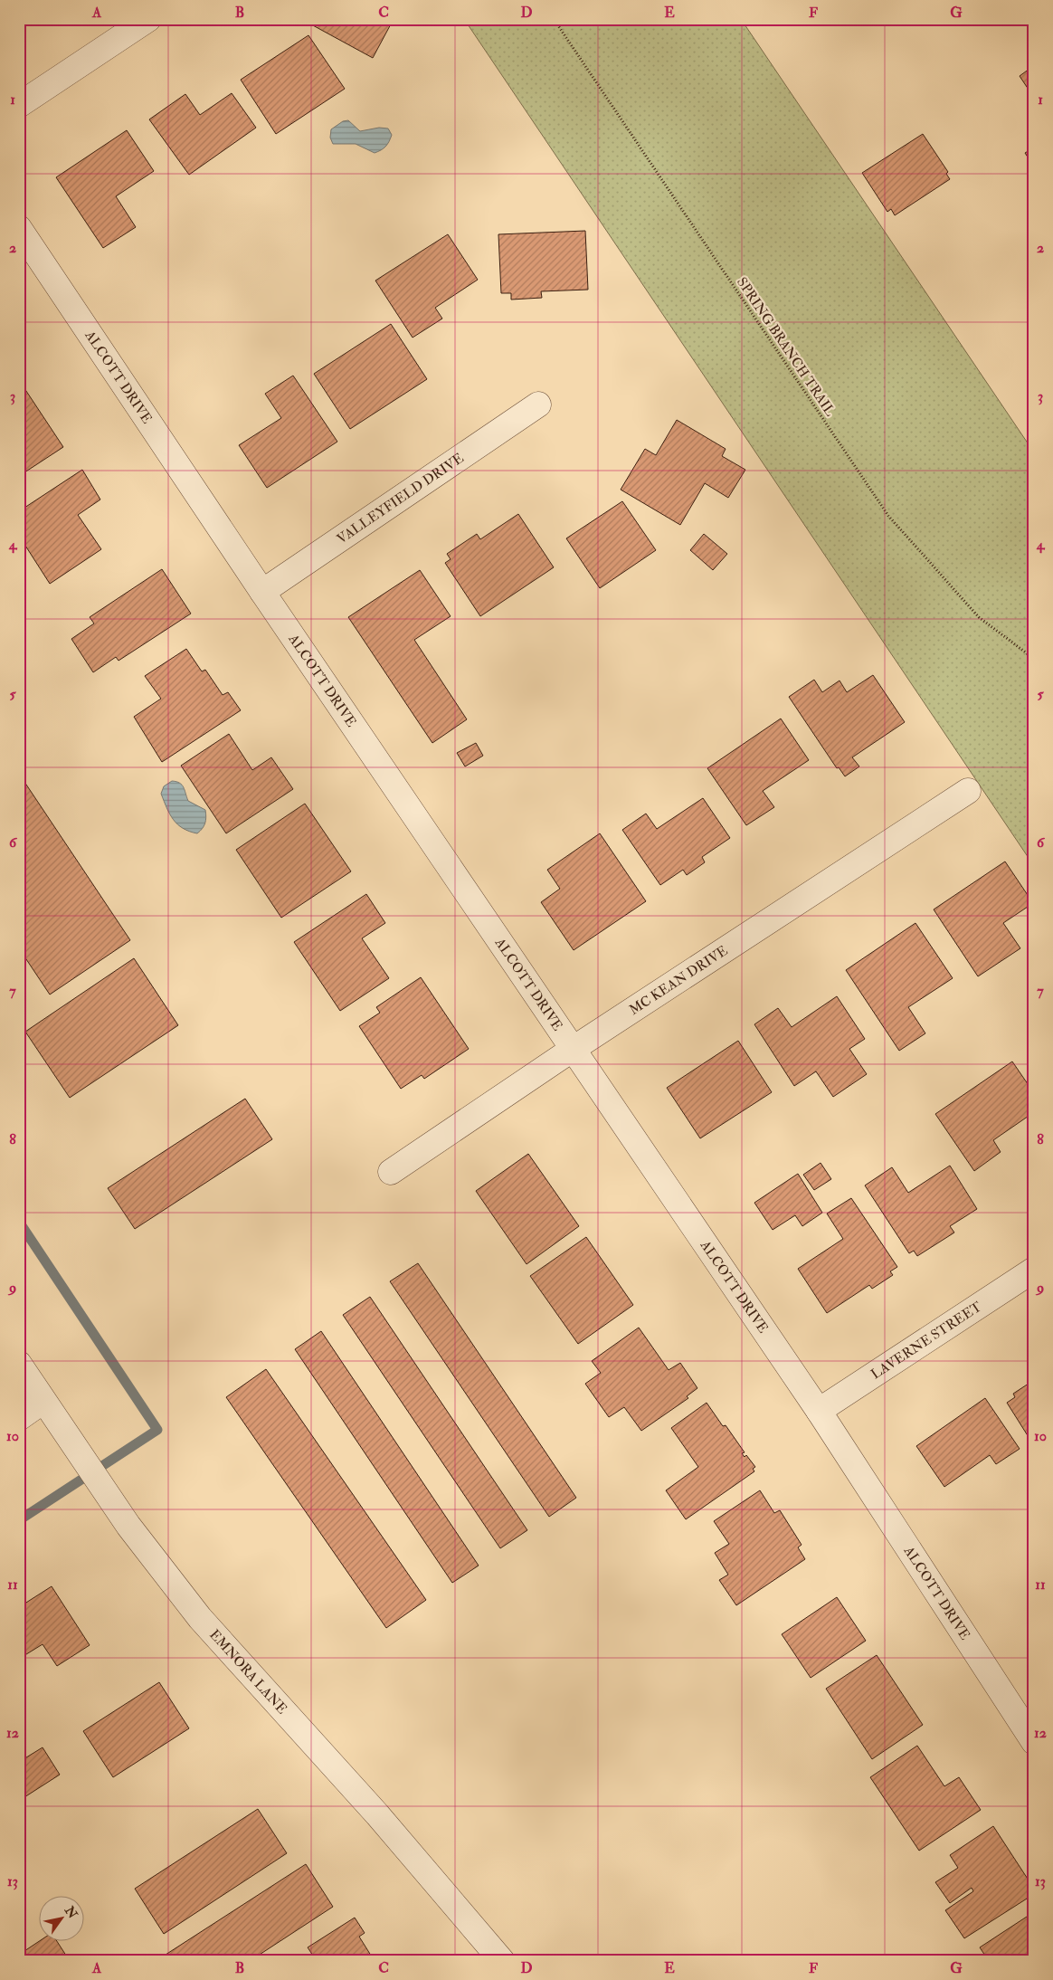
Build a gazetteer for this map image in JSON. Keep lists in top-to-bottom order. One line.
{"streets":{"street":["ALCOTT DRIVE","VALLEYFIELD DRIVE","MC KEAN DRIVE","LAVERNE STREET","EMNORA LANE"],"path":["SPRING BRANCH TRAIL"]},"crossings":[["ALCOTT DRIVE","VALLEYFIELD DRIVE"],["ALCOTT DRIVE","MC KEAN DRIVE"],["ALCOTT DRIVE","LAVERNE STREET"]],"north":"top right","grid":{"columns":["A","B","C","D","E","F","G"],"rows":["1","2","3","4","5","6","7","8","9","10","11","12","13"]}}
